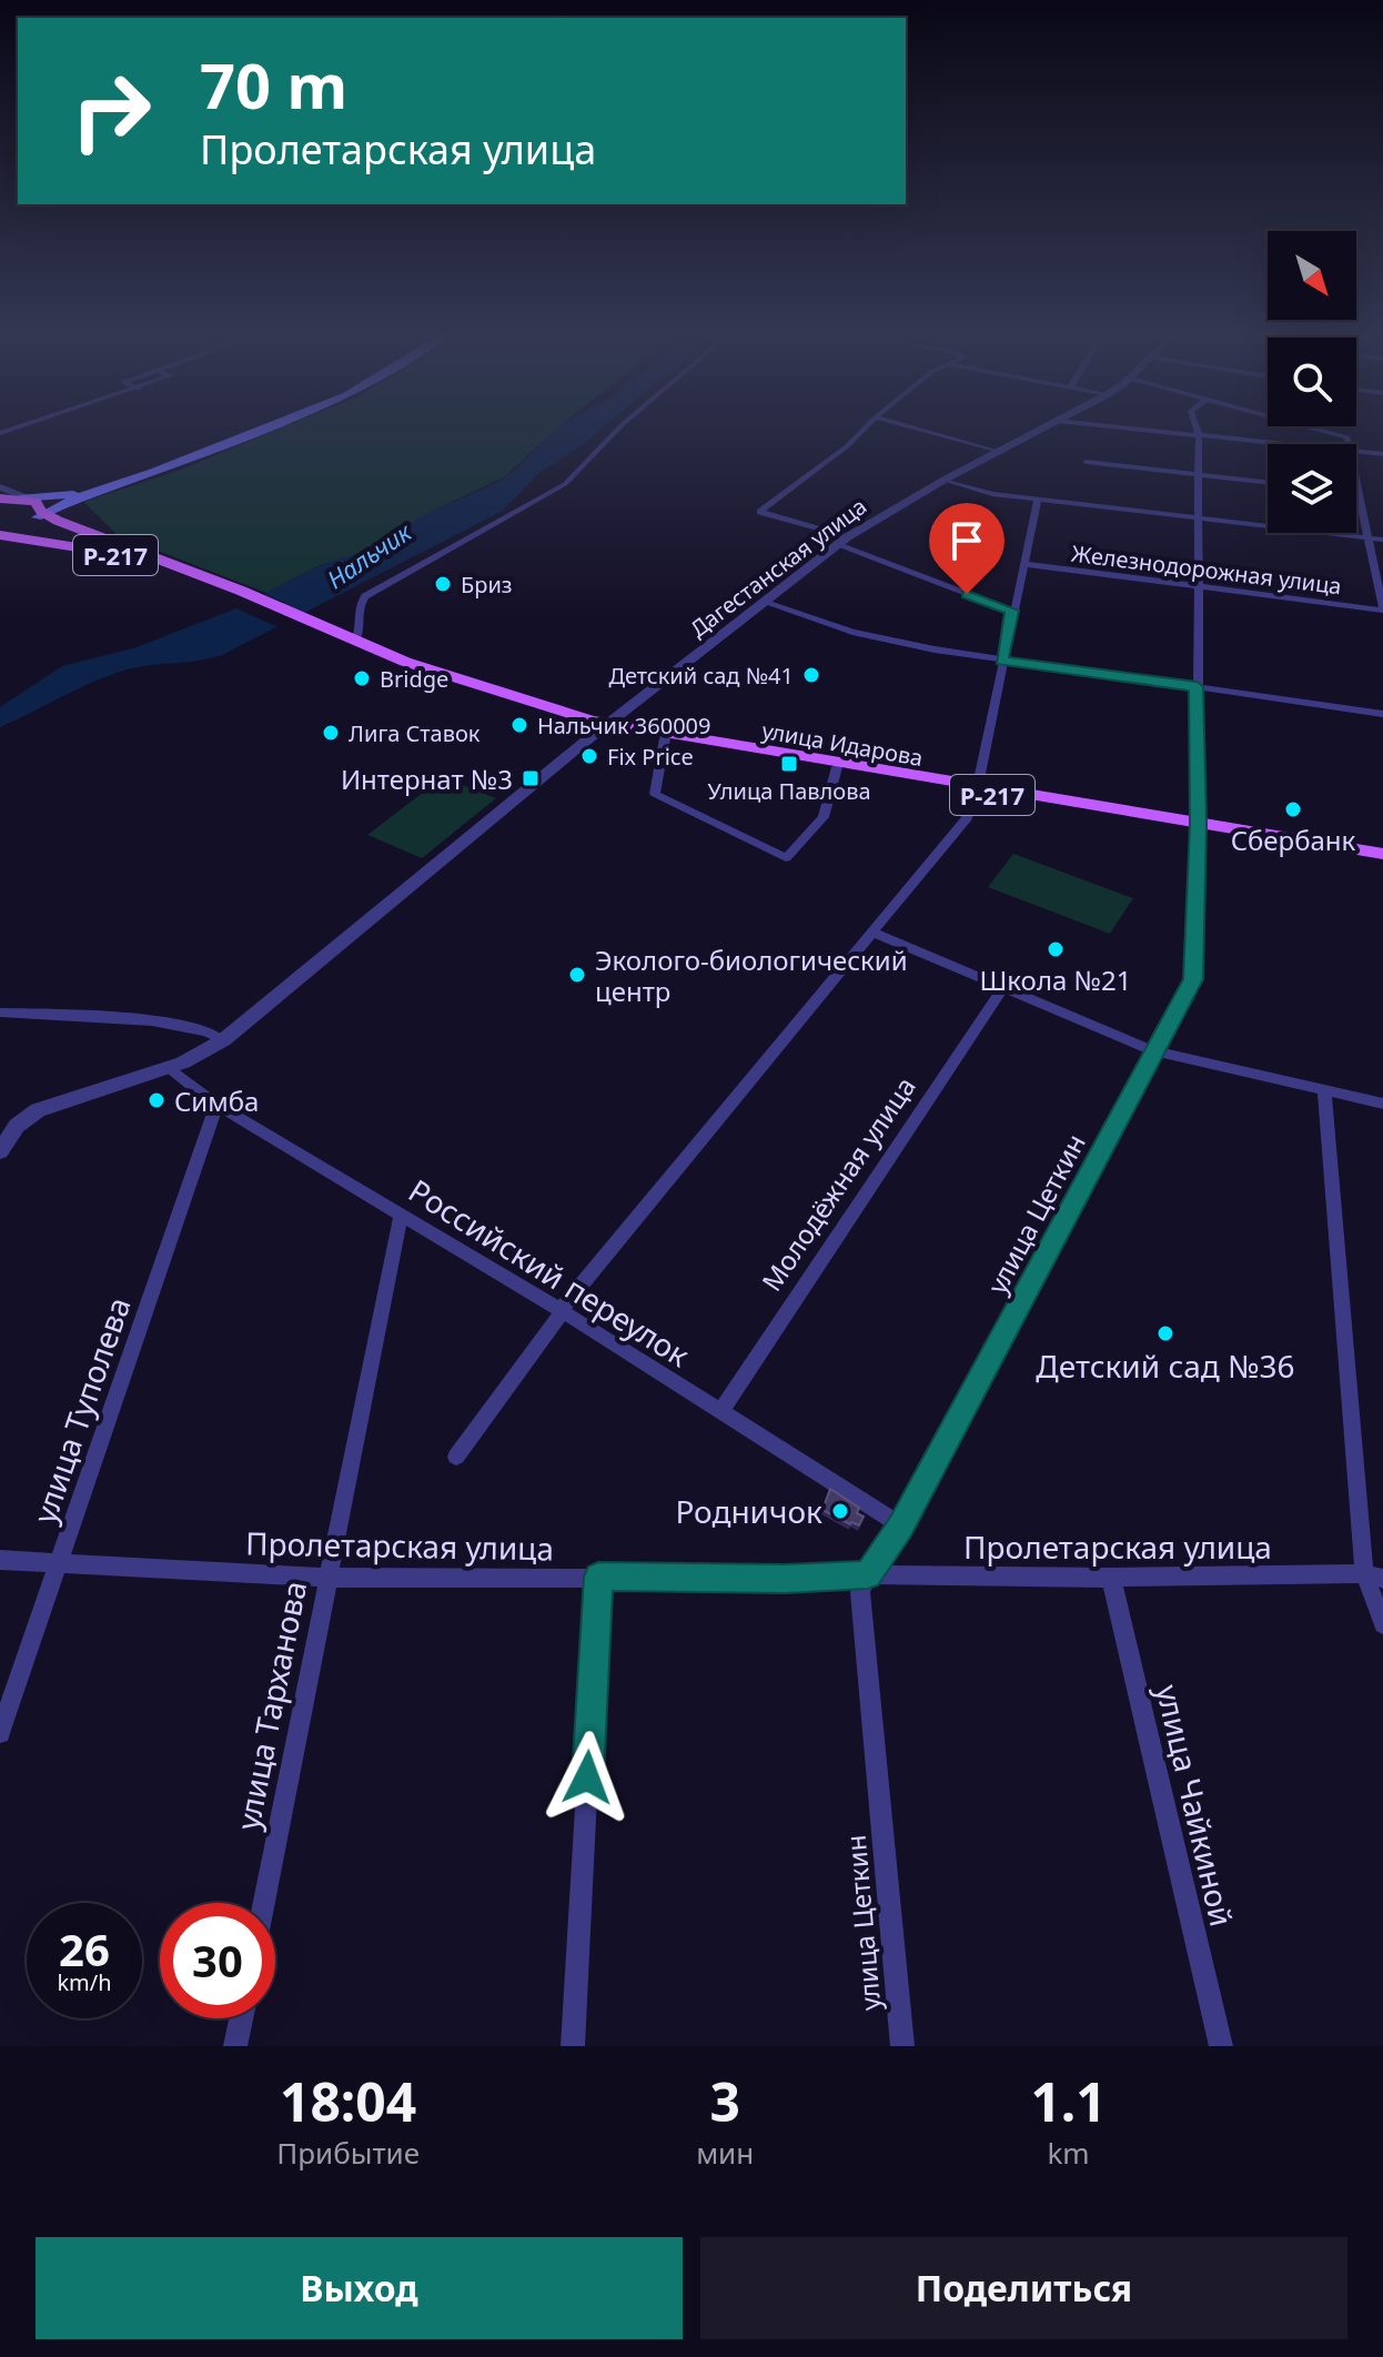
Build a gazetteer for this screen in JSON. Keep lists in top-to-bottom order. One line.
{"streets":{"main road":["Р-217","улица Идарова"],"street":["Дагестанская улица","Железнодорожная улица","Молодёжная улица","улица Цеткин","Российский переулок","улица Туполева","Пролетарская улица","улица Тарханова","улица Чайкиной"]},"crossings":[["Р-217","улица Идарова"],["Дагестанская улица","улица Идарова"],["Дагестанская улица","Российский переулок"],["Железнодорожная улица","улица Цеткин"],["улица Идарова","улица Цеткин"],["Молодёжная улица","Российский переулок"],["улица Цеткин","Российский переулок"],["улица Цеткин","Пролетарская улица"],["Российский переулок","улица Туполева"],["Российский переулок","улица Тарханова"],["улица Туполева","Пролетарская улица"],["Пролетарская улица","улица Тарханова"],["Пролетарская улица","улица Чайкиной"]],"water":["Нальчик"],"places":{"other":["Бриз","Детский сад №41","Bridge","Нальчик 360009","Лига Ставок","Fix Price","Сбербанк","Школа №21","Эколого-биологический центр","Симба","Детский сад №36","Родничок"],"transit":["Улица Павлова","Интернат №3"]},"north":"bottom right","page":{"turn":["70 m","Пролетарская улица"],"speed":"26 km/h","limit":"30","eta":["18:04","Прибытие","3","мин","1.1","km"],"buttons":["Выход","Поделиться"]}}
